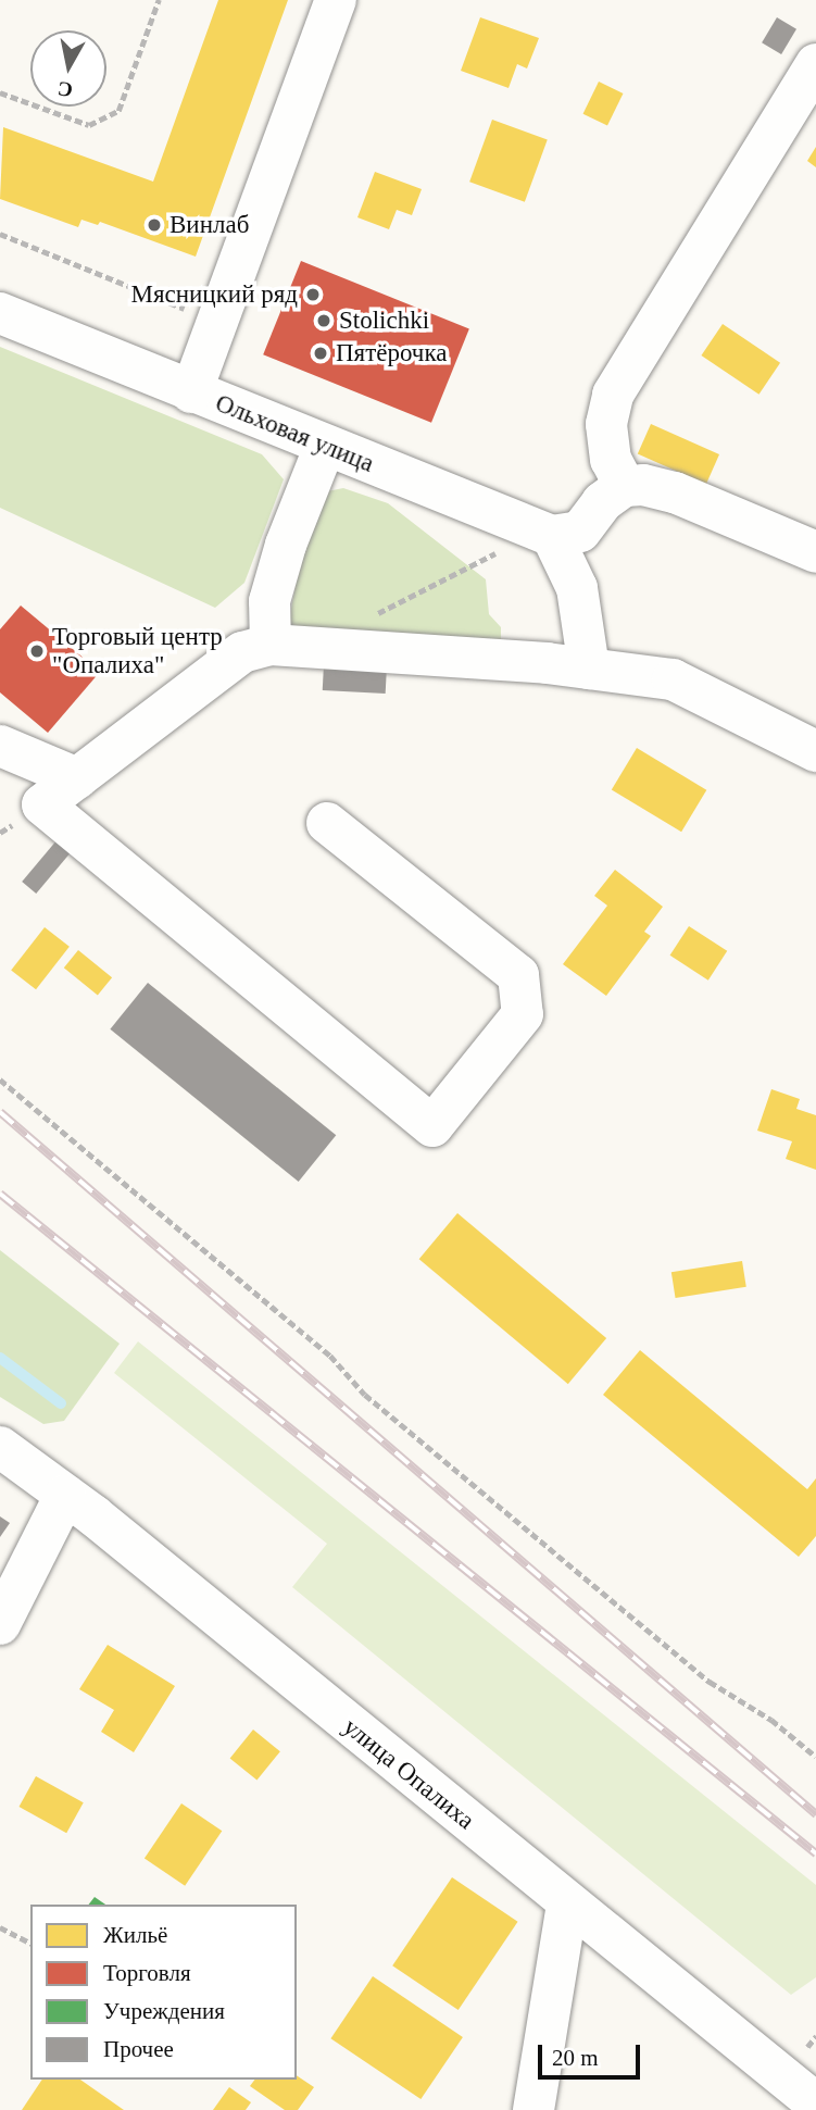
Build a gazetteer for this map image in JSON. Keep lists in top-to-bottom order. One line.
{"streets":{"street":["Ольховая улица","улица Опалиха"]},"places":["Винлаб","Мясницкий ряд","Stolichki","Пятёрочка","Торговый центр \"Опалиха\""],"legend":["Жильё","Торговля","Учреждения","Прочее"],"scale_bar":"20 m","north":"bottom"}
